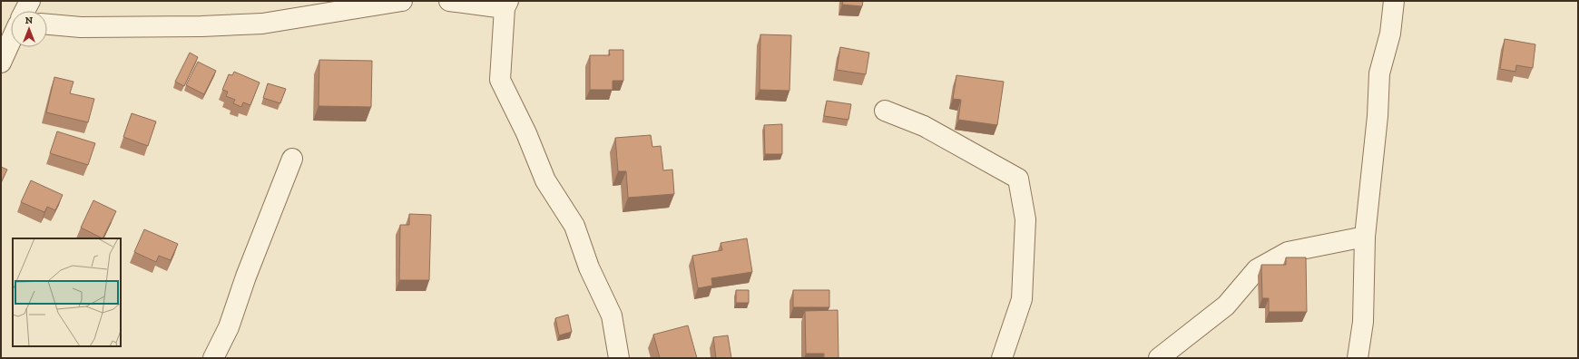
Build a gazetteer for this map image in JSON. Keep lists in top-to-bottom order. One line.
{"north":"top"}
